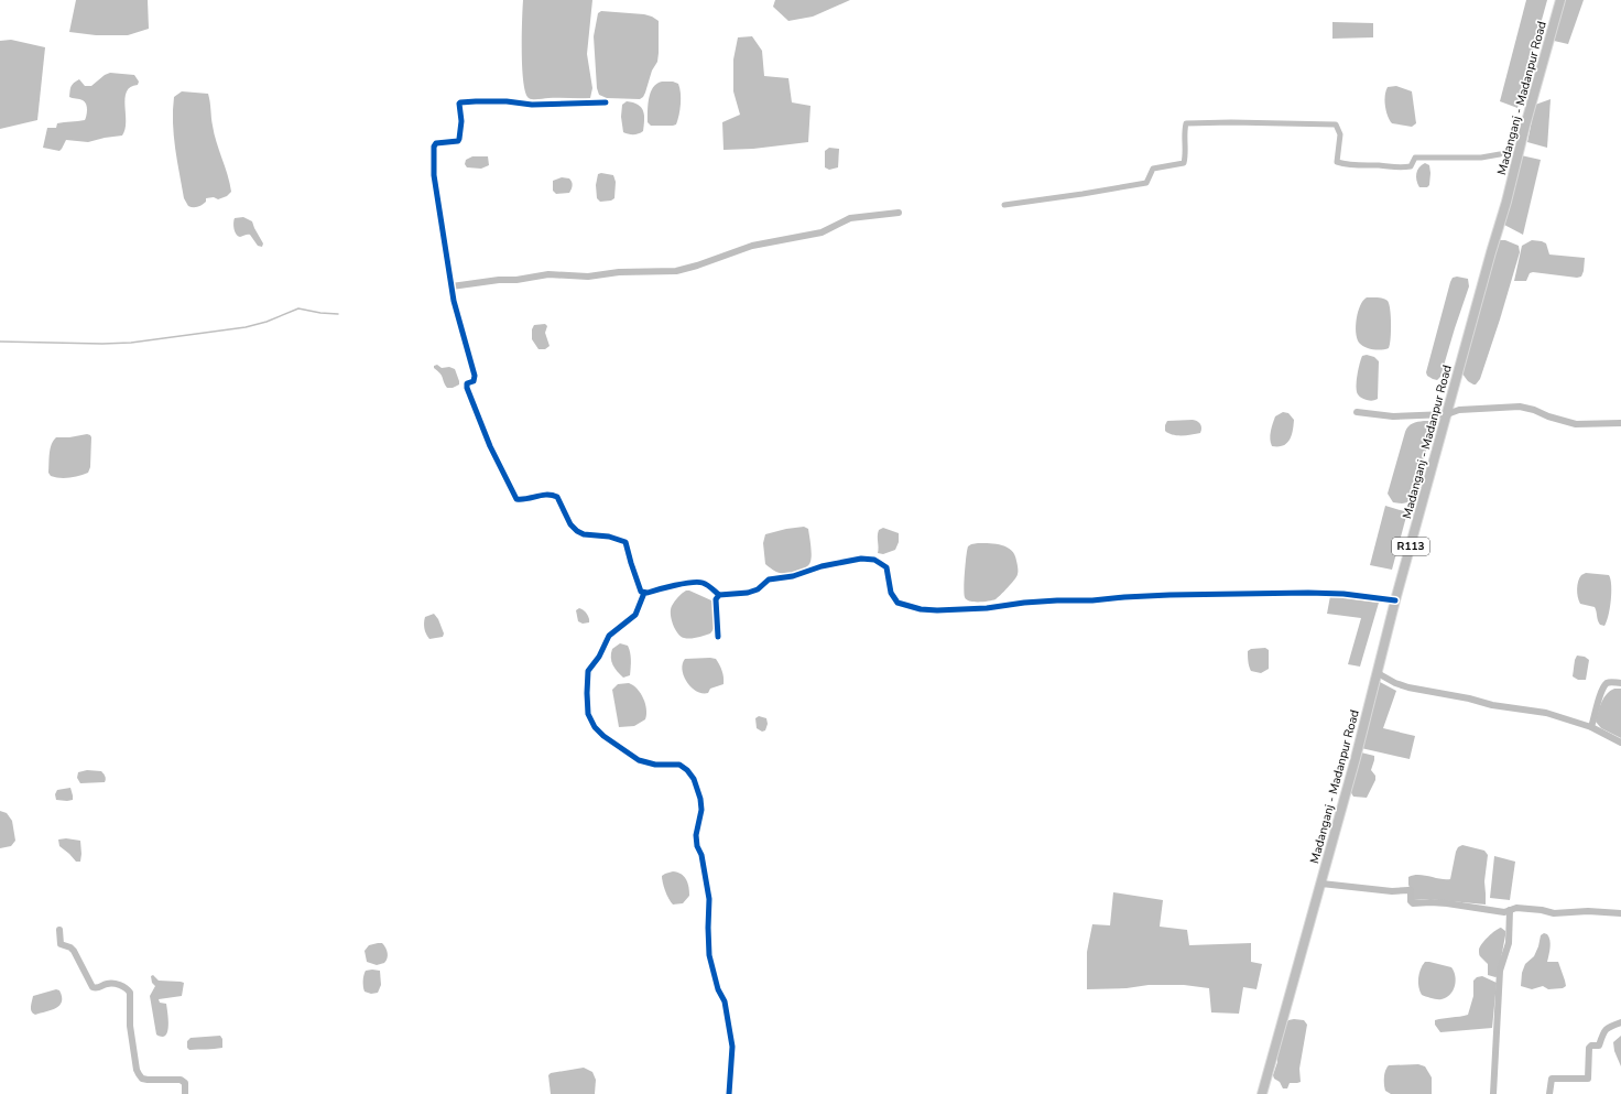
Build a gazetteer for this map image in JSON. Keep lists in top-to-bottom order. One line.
{"streets":{"main road":["Madanganj - Madanpur Road","R113"]}}
